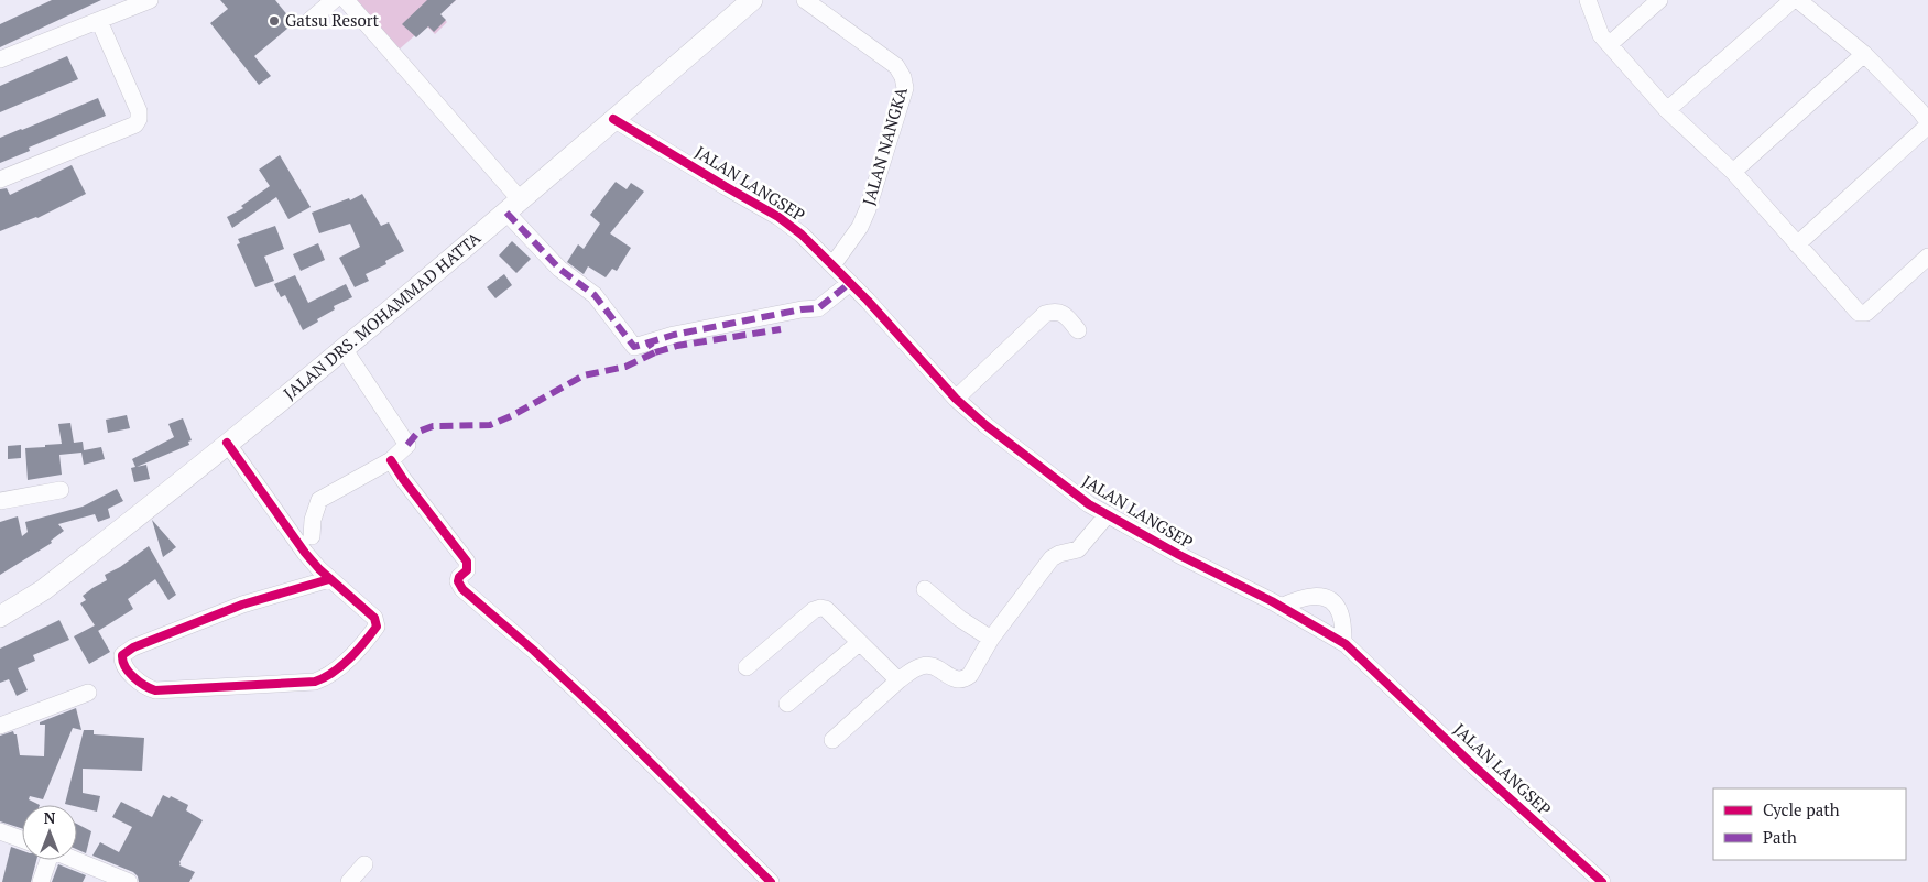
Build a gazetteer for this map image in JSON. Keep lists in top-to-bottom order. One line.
{"streets":{"main road":["JALAN DRS. MOHAMMAD HATTA"],"street":["JALAN NANGKA","JALAN LANGSEP"]},"crossings":[["JALAN NANGKA","JALAN LANGSEP"],["JALAN LANGSEP","JALAN DRS. MOHAMMAD HATTA"]],"places":["Gatsu Resort"],"legend":["Cycle path","Path"],"north":"top"}
